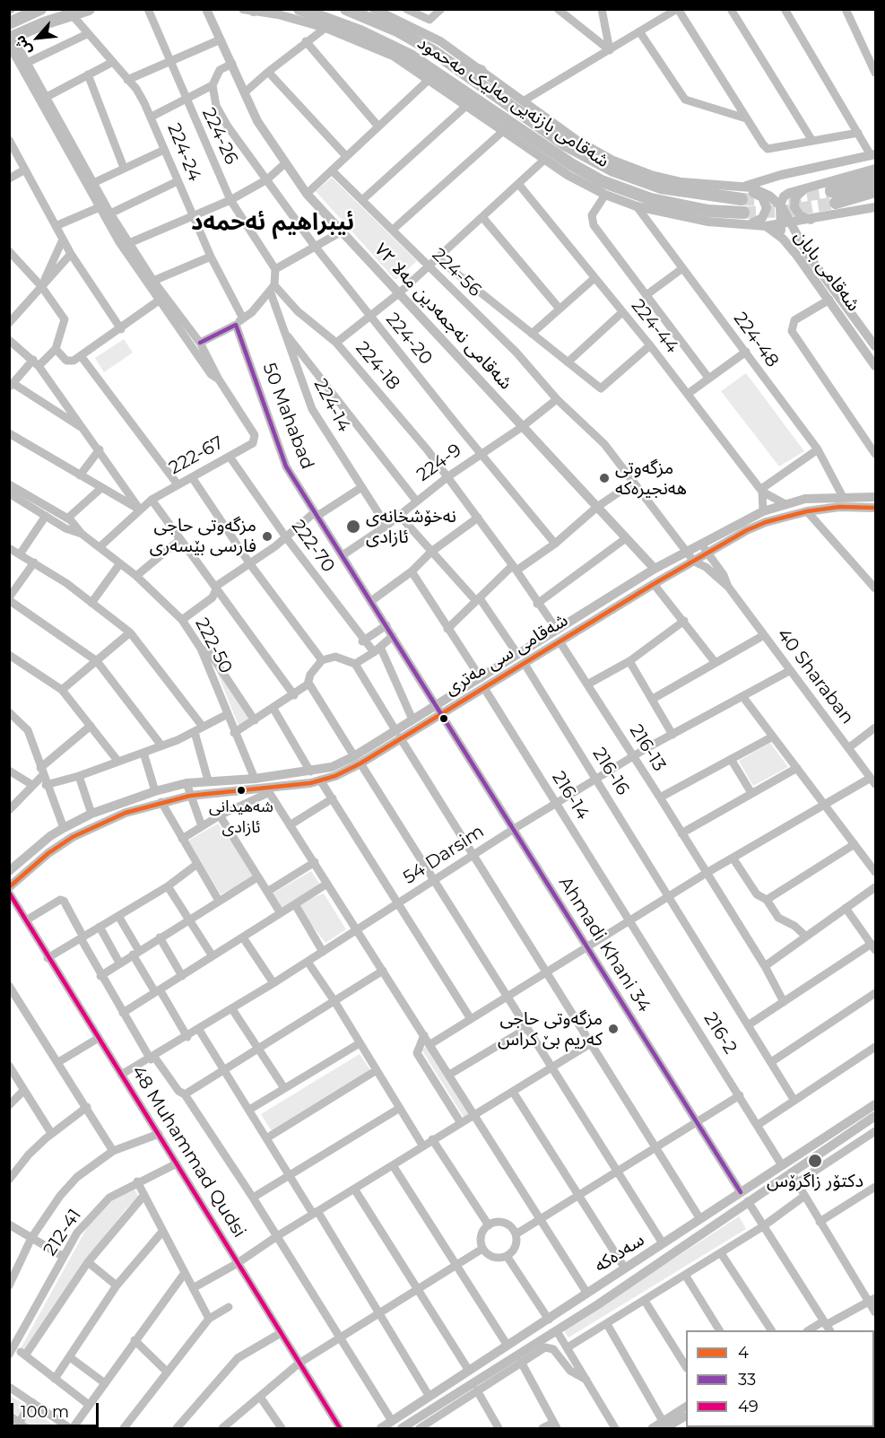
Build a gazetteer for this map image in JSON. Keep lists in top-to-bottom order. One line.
{"streets":{"highway":["شەقامی بازنەیی مەلیک مەحمود"],"main road":["شەقامی بابان","شەقامی نەجمەدین مەلا ٧٢","شەقامی سی مەتری","سەدەکە"],"street":["224-26","224-24","224-56","224-44","224-20","224-48","224-18","224-14","50 Mahabad","222-67","224-9","222-70","222-50","40 Sharaban","216-13","216-16","216-14","54 Darsim","Ahmadi Khani 34","216-2","48 Muhammad Qudsi","212-41"]},"crossings":[["224-56","224-9"],["224-56","40 Sharaban"],["شەقامی نەجمەدین مەلا ٧٢","224-9"],["شەقامی نەجمەدین مەلا ٧٢","شەقامی سی مەتری"],["224-44","شەقامی سی مەتری"],["224-20","224-9"],["224-48","شەقامی سی مەتری"],["224-18","224-14"],["224-18","224-9"],["224-18","شەقامی سی مەتری"],["224-14","224-9"],["50 Mahabad","224-9"],["50 Mahabad","شەقامی سی مەتری"],["50 Mahabad","Ahmadi Khani 34"],["222-67","222-70"],["222-67","222-50"],["222-50","شەقامی سی مەتری"],["شەقامی سی مەتری","40 Sharaban"],["شەقامی سی مەتری","216-13"],["شەقامی سی مەتری","216-16"],["شەقامی سی مەتری","216-14"],["شەقامی سی مەتری","Ahmadi Khani 34"],["40 Sharaban","54 Darsim"],["216-13","54 Darsim"],["216-16","54 Darsim"],["216-14","54 Darsim"],["216-14","216-2"],["54 Darsim","Ahmadi Khani 34"],["54 Darsim","48 Muhammad Qudsi"],["Ahmadi Khani 34","سەدەکە"],["216-2","سەدەکە"],["48 Muhammad Qudsi","212-41"]],"districts":["ئیبراهیم ئەحمەد"],"places":["مزگەوتی ھەنجیرەکە","نەخۆشخانەی ئازادی","مزگەوتی حاجی فارسی بێسەری","شەهیدانی ئازادی","مزگەوتی حاجی کەریم بێ کراس","دکتۆر زاگرۆس"],"lines":["transit line 33","transit line 4","transit line 49"],"legend":["4","33","49"],"scale_bar":"100 m","north":"bottom left"}
